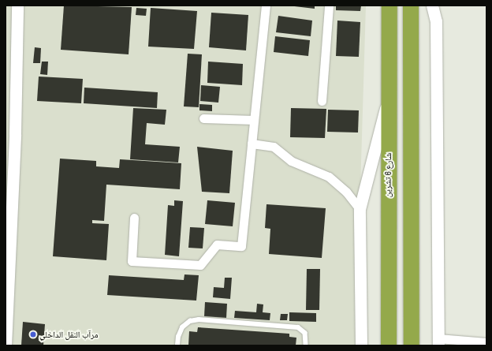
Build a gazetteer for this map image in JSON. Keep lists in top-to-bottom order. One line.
{"streets":{"highway":["شارع 6 تشرين"]},"places":["مرآب النقل الداخلي"]}
